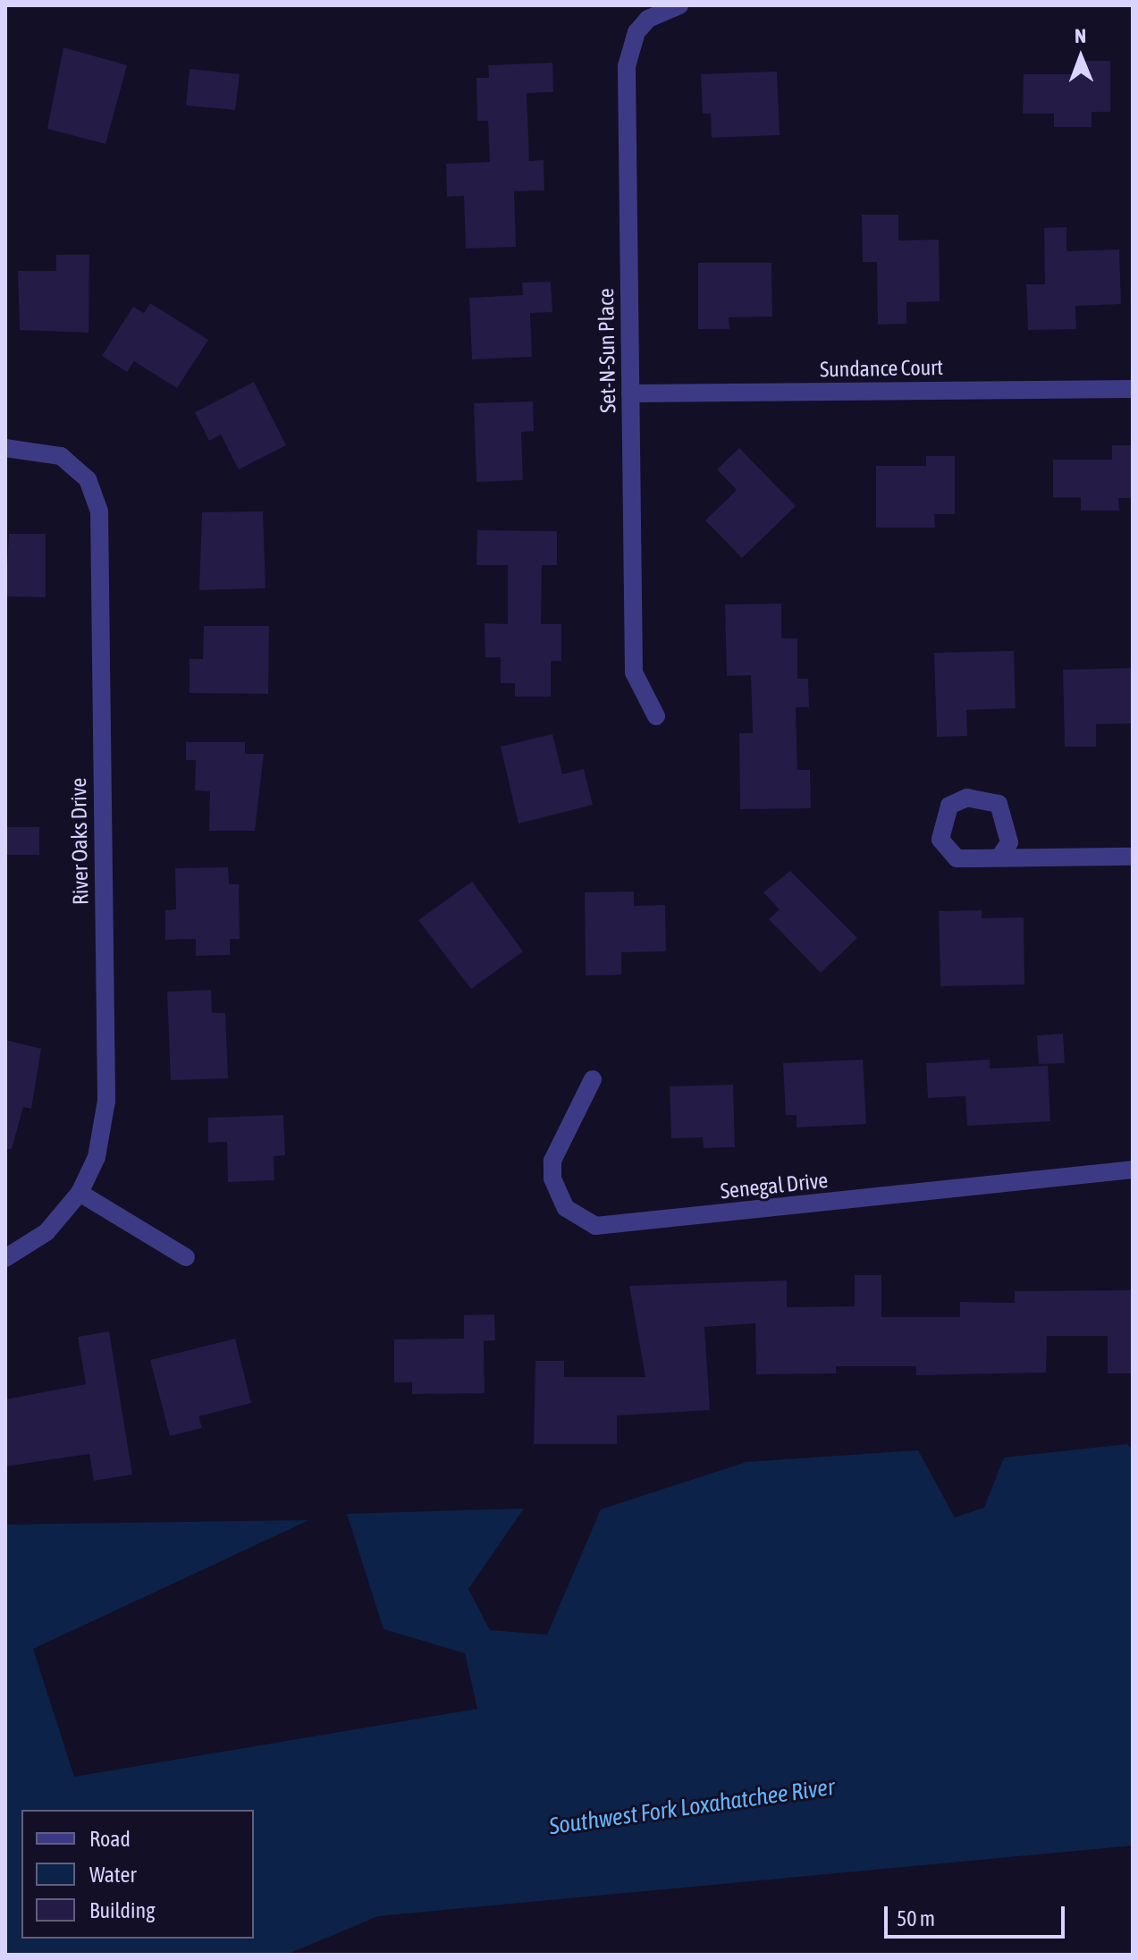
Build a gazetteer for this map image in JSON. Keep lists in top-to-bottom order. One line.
{"streets":{"street":["Set-N-Sun Place","Sundance Court","River Oaks Drive","Senegal Drive"]},"crossings":[["Set-N-Sun Place","Sundance Court"]],"water":["Southwest Fork Loxahatchee River"],"legend":["Road","Water","Building"],"scale_bar":"50 m","north":"top"}
